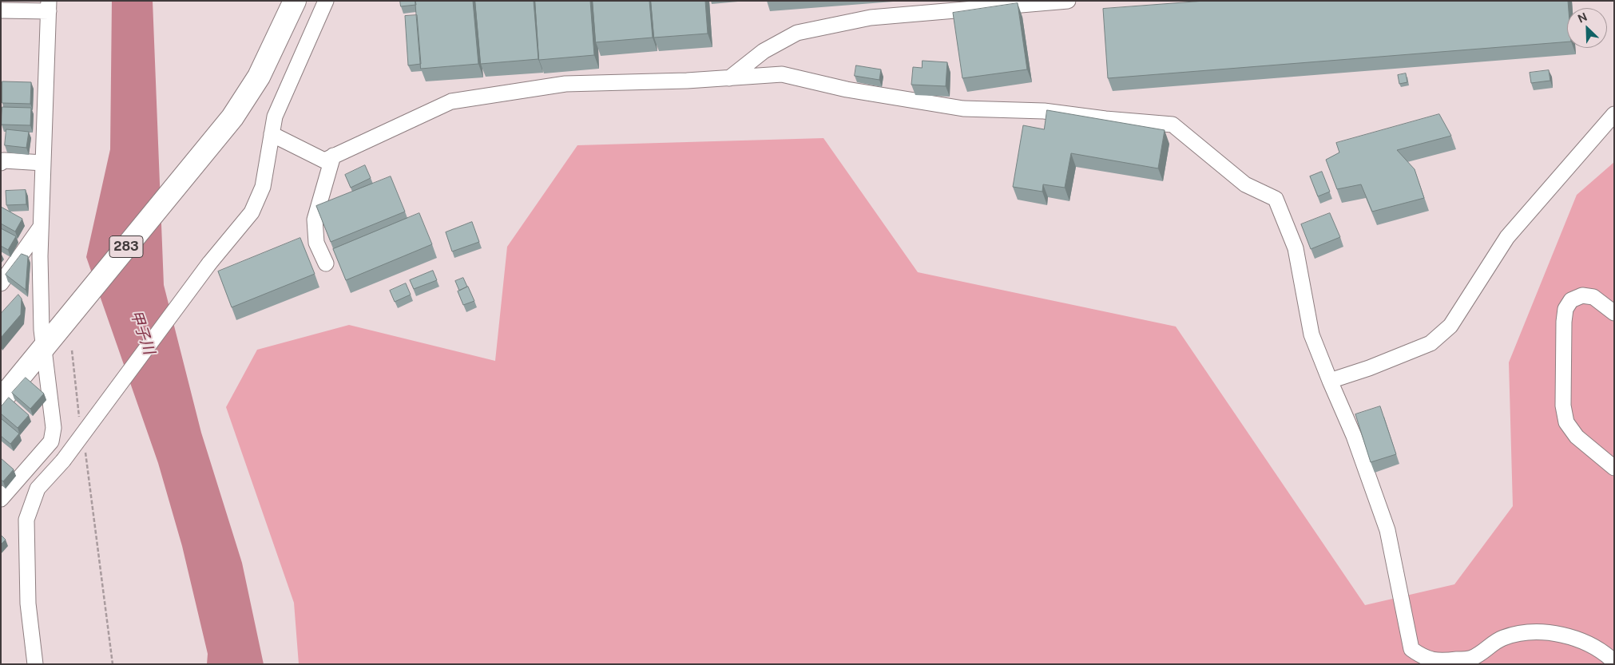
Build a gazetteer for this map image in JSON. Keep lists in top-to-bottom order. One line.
{"streets":{"highway":["283"]},"water":["甲子川"],"north":"top left"}
